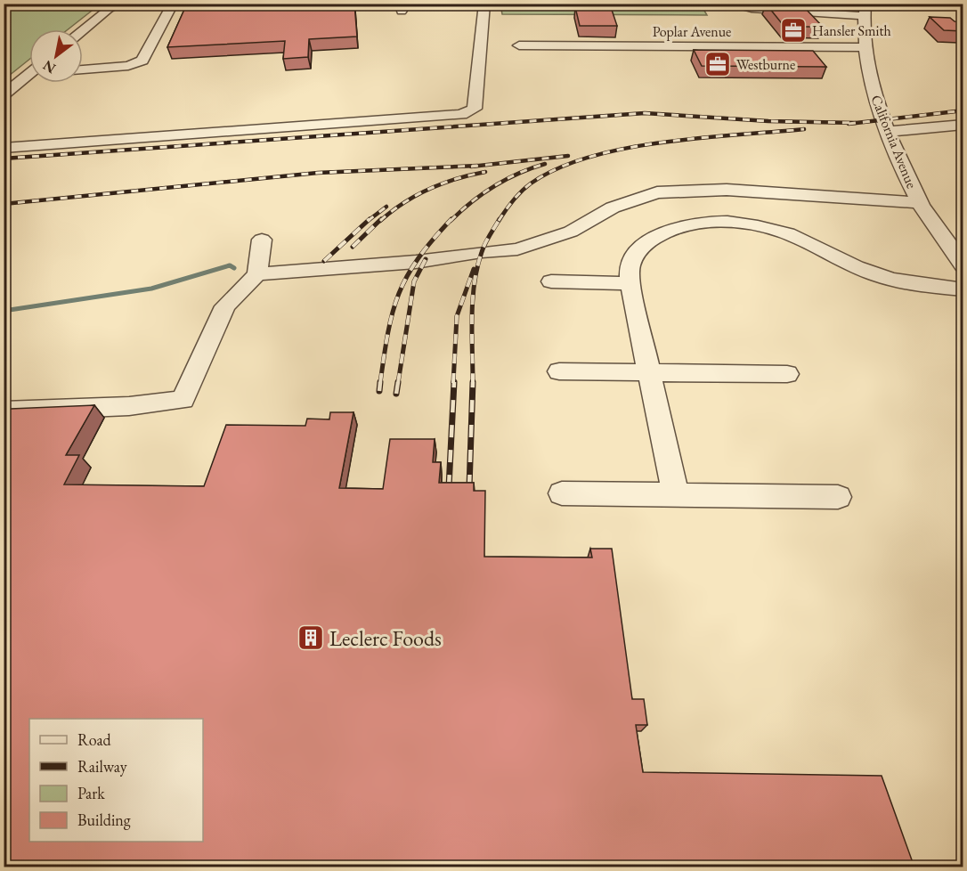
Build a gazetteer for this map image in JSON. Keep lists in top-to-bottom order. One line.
{"streets":{"street":["Poplar Avenue","California Avenue"]},"crossings":[["Poplar Avenue","California Avenue"]],"places":{"office":["Hansler Smith","Westburne"],"building":["Leclerc Foods"]},"legend":["Road","Railway","Park","Building"],"north":"bottom left"}
